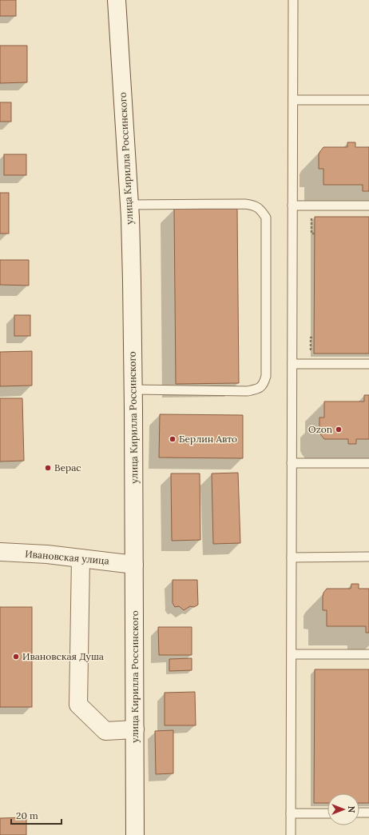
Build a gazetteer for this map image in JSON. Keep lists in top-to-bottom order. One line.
{"streets":{"main road":["улица Кирилла Россинского","Ивановская улица"]},"crossings":[["улица Кирилла Россинского","Ивановская улица"]],"places":["Ozon","Берлин Авто","Верас","Ивановская Душа"],"scale_bar":"20 m","north":"right"}
